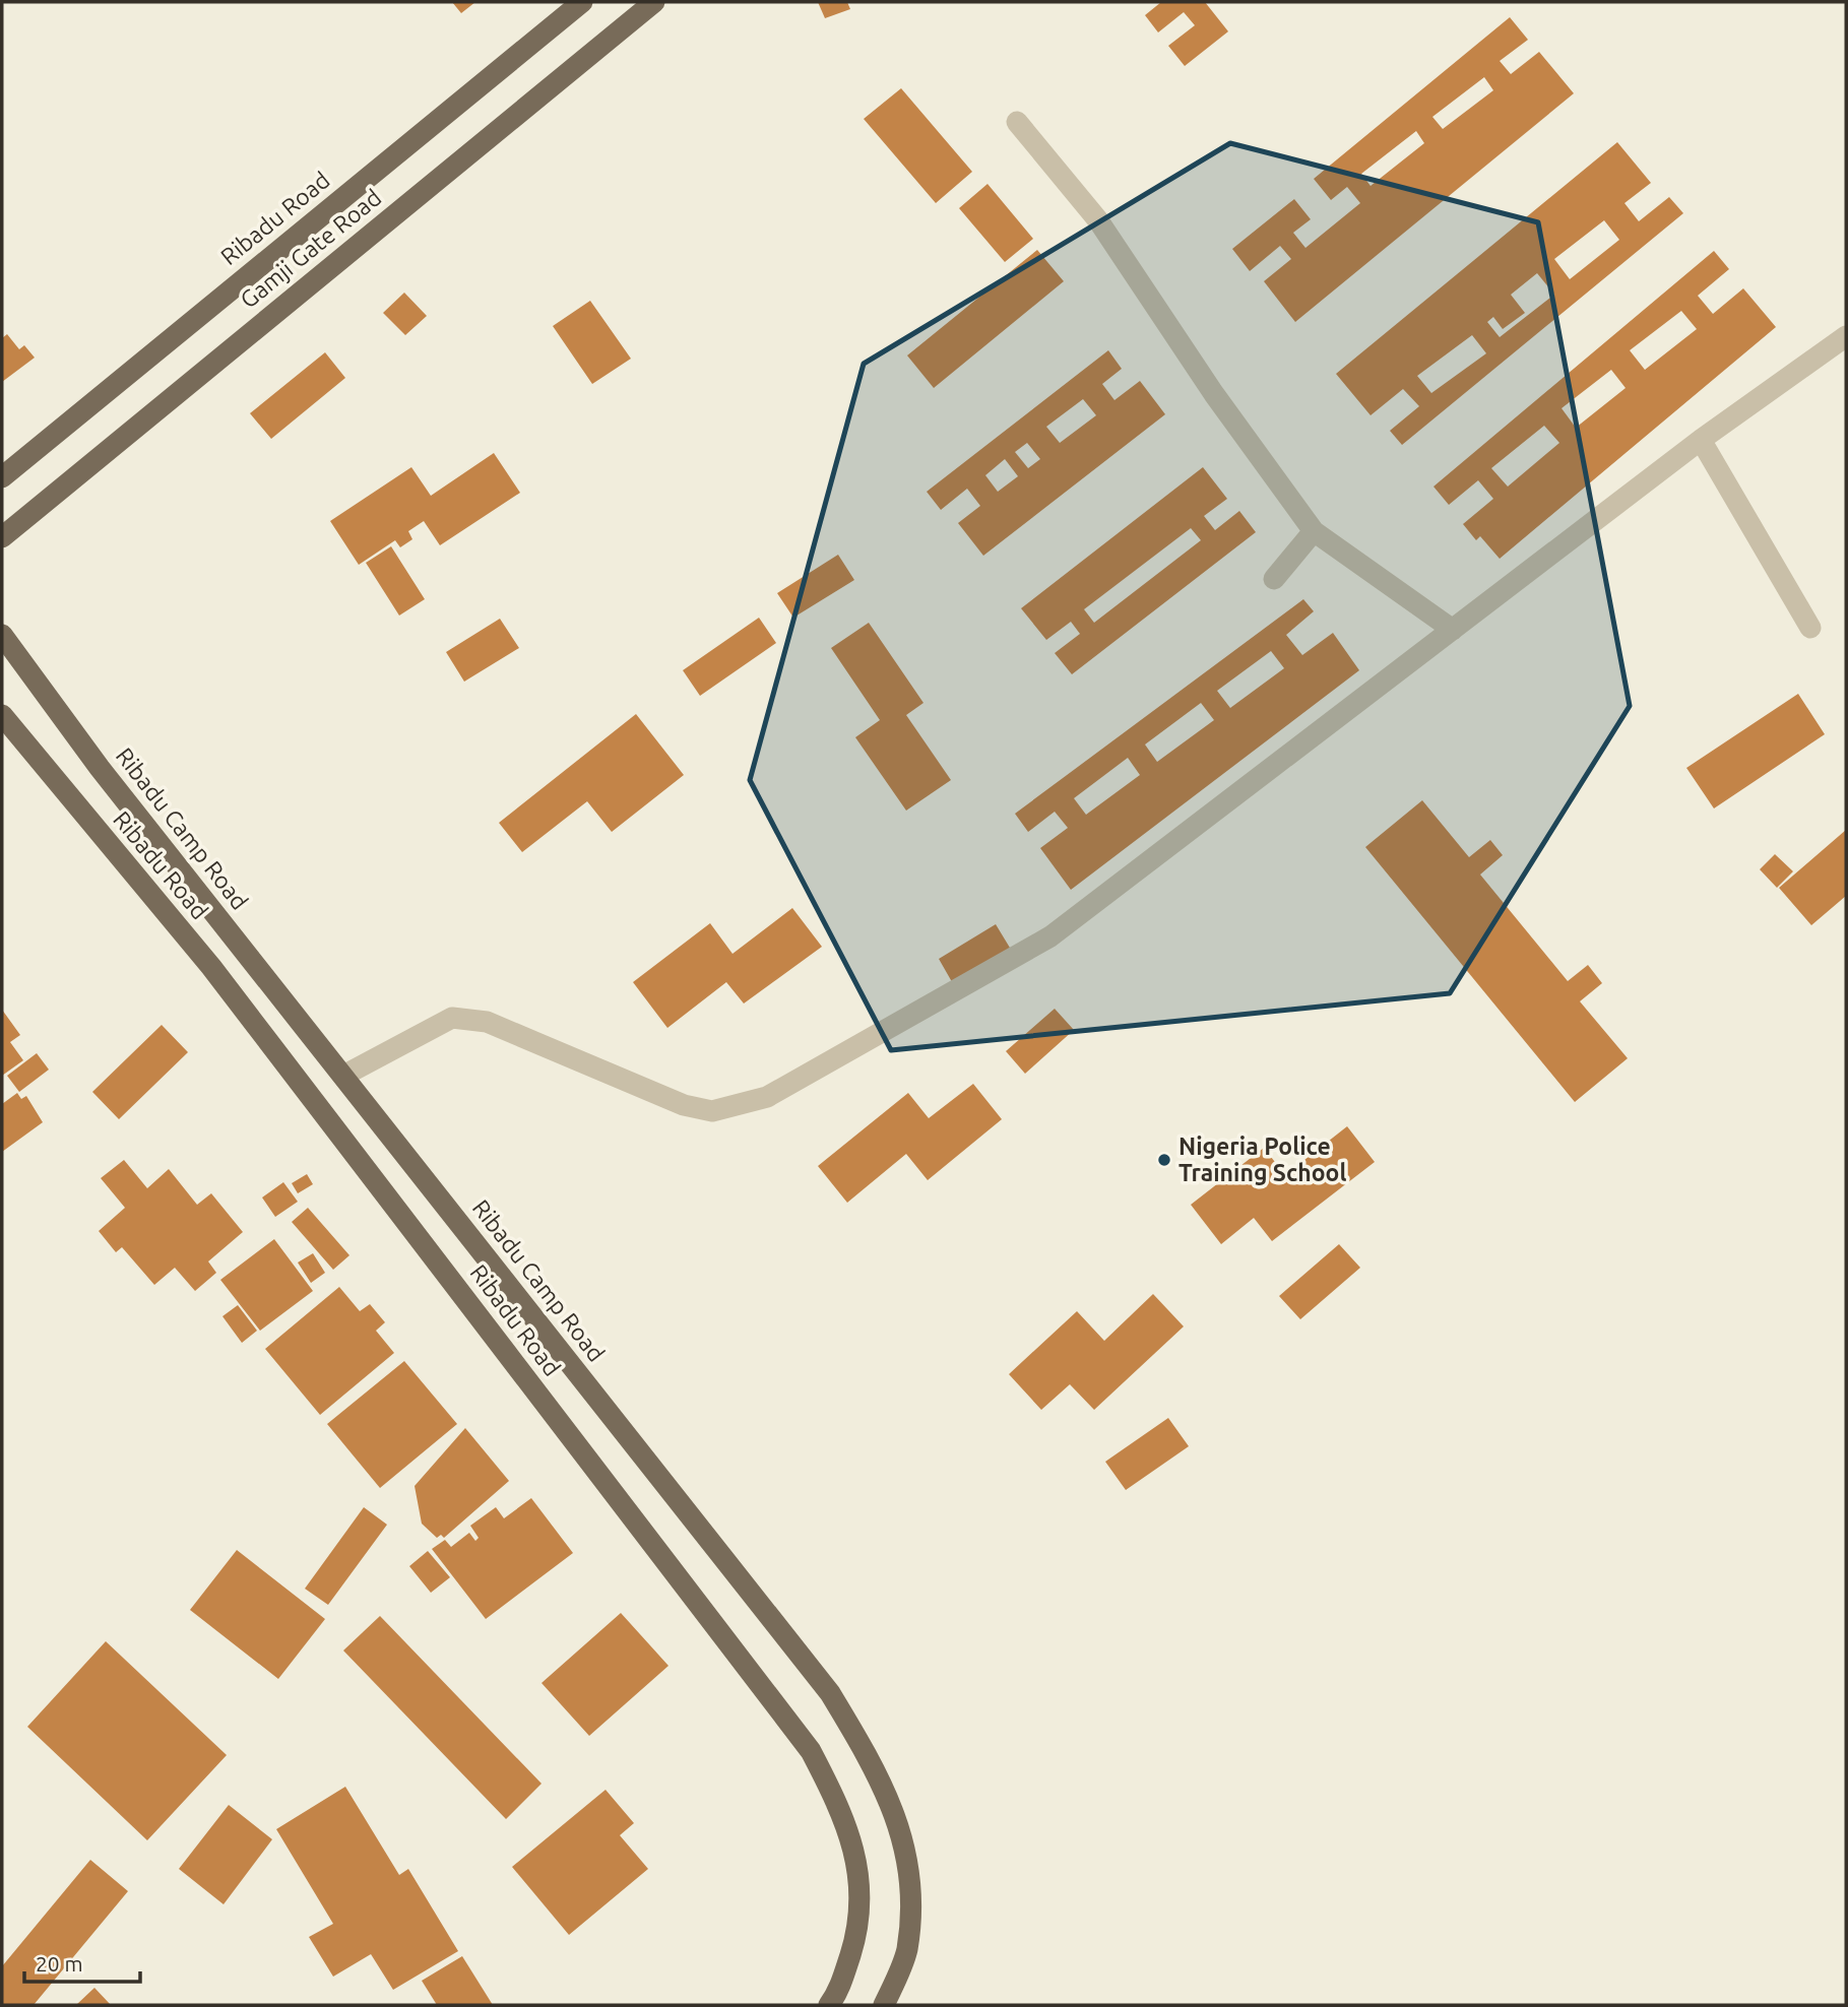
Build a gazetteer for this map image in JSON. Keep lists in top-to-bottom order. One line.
{"streets":{"main road":["Ribadu Road","Gamji Gate Road","Ribadu Camp Road"]},"places":["Nigeria Police Training School"],"scale_bar":"20 m"}
